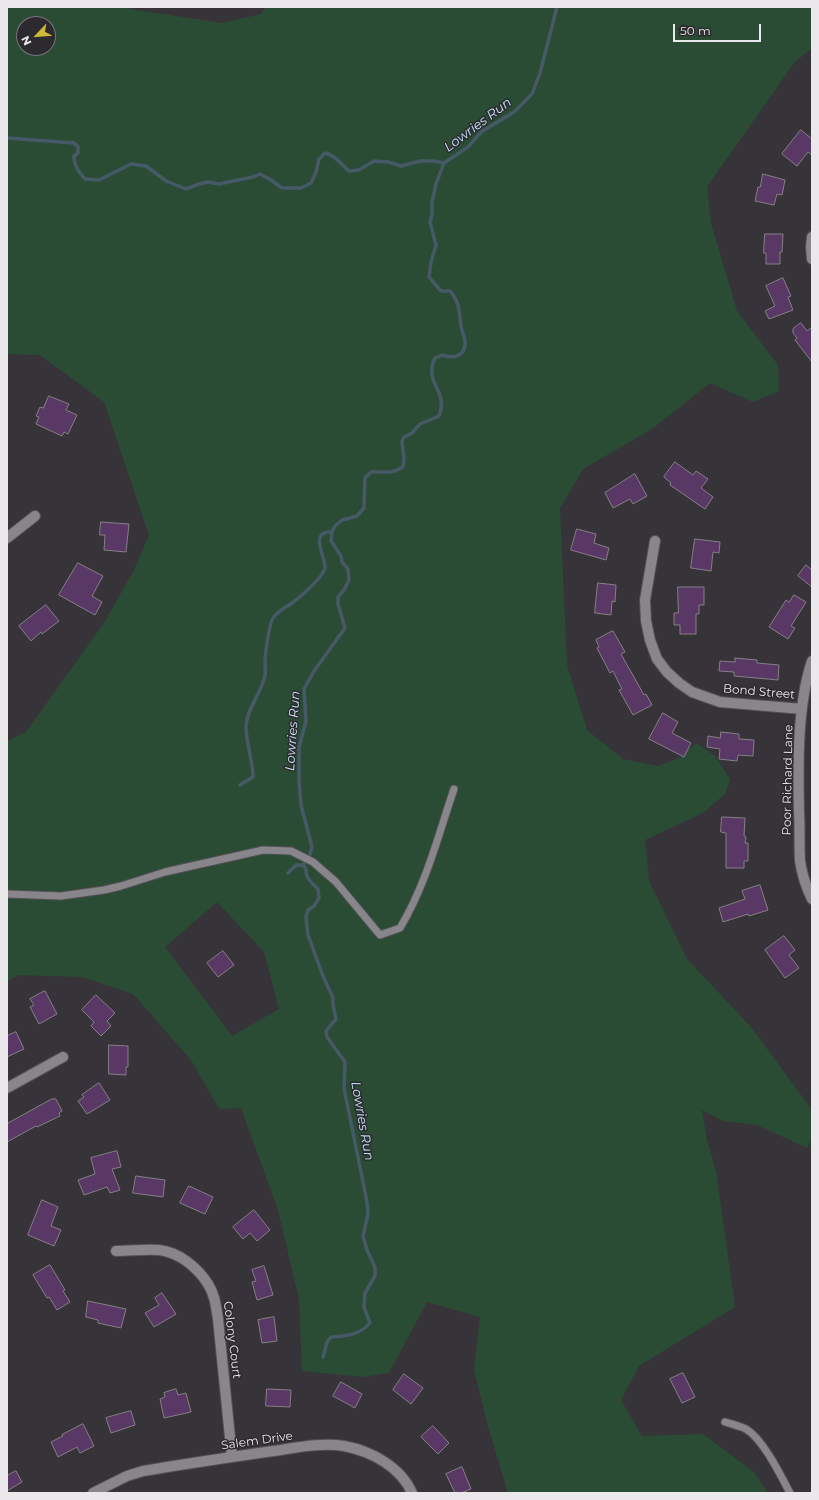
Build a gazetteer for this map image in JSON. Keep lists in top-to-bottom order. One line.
{"streets":{"street":["Bond Street","Poor Richard Lane","Colony Court","Salem Drive"]},"crossings":[["Bond Street","Poor Richard Lane"],["Colony Court","Salem Drive"]],"water":["Lowries Run"],"scale_bar":"50 m","north":"bottom left"}
